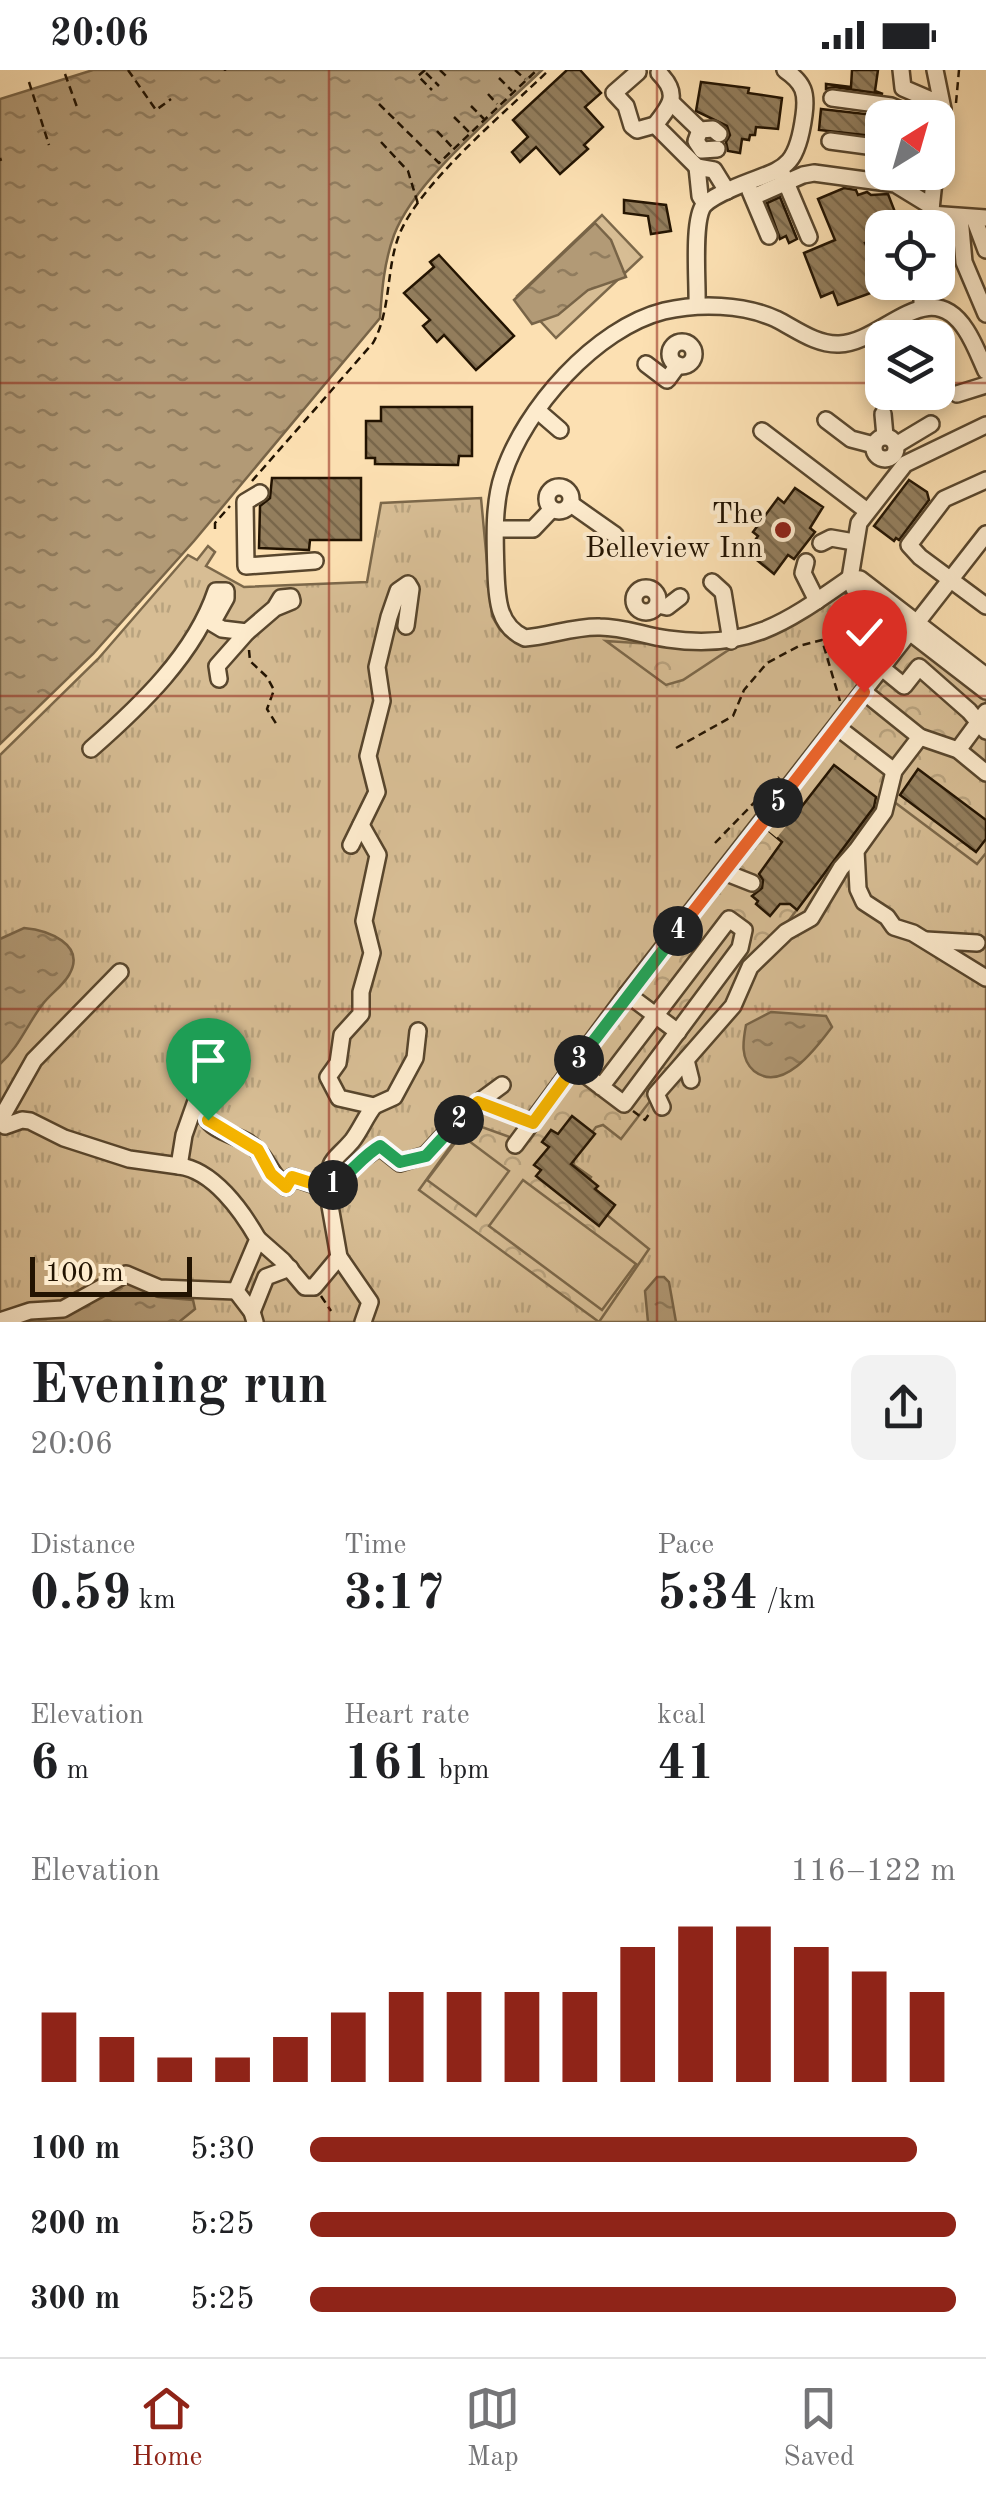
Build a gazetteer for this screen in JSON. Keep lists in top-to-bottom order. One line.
{"places":["The Belleview Inn"],"scale_bar":"100 m","north":"top right","page":{"status":"20:06","pins":["5","4","3","2","1"],"scale":"100 m","heading":["Evening run","20:06"],"stats":[["Distance","0.59 km"],["Time","3:17"],["Pace","5:34 /km"],["Elevation","6 m"],["Heart rate","161 bpm"],["kcal","41"]],"chart":["Elevation","116–122 m"],"list":[{"name":"100 m","note":"5:30"},{"name":"200 m","note":"5:25"},{"name":"300 m","note":"5:25"}],"tabs":["Home","Map","Saved"]}}
